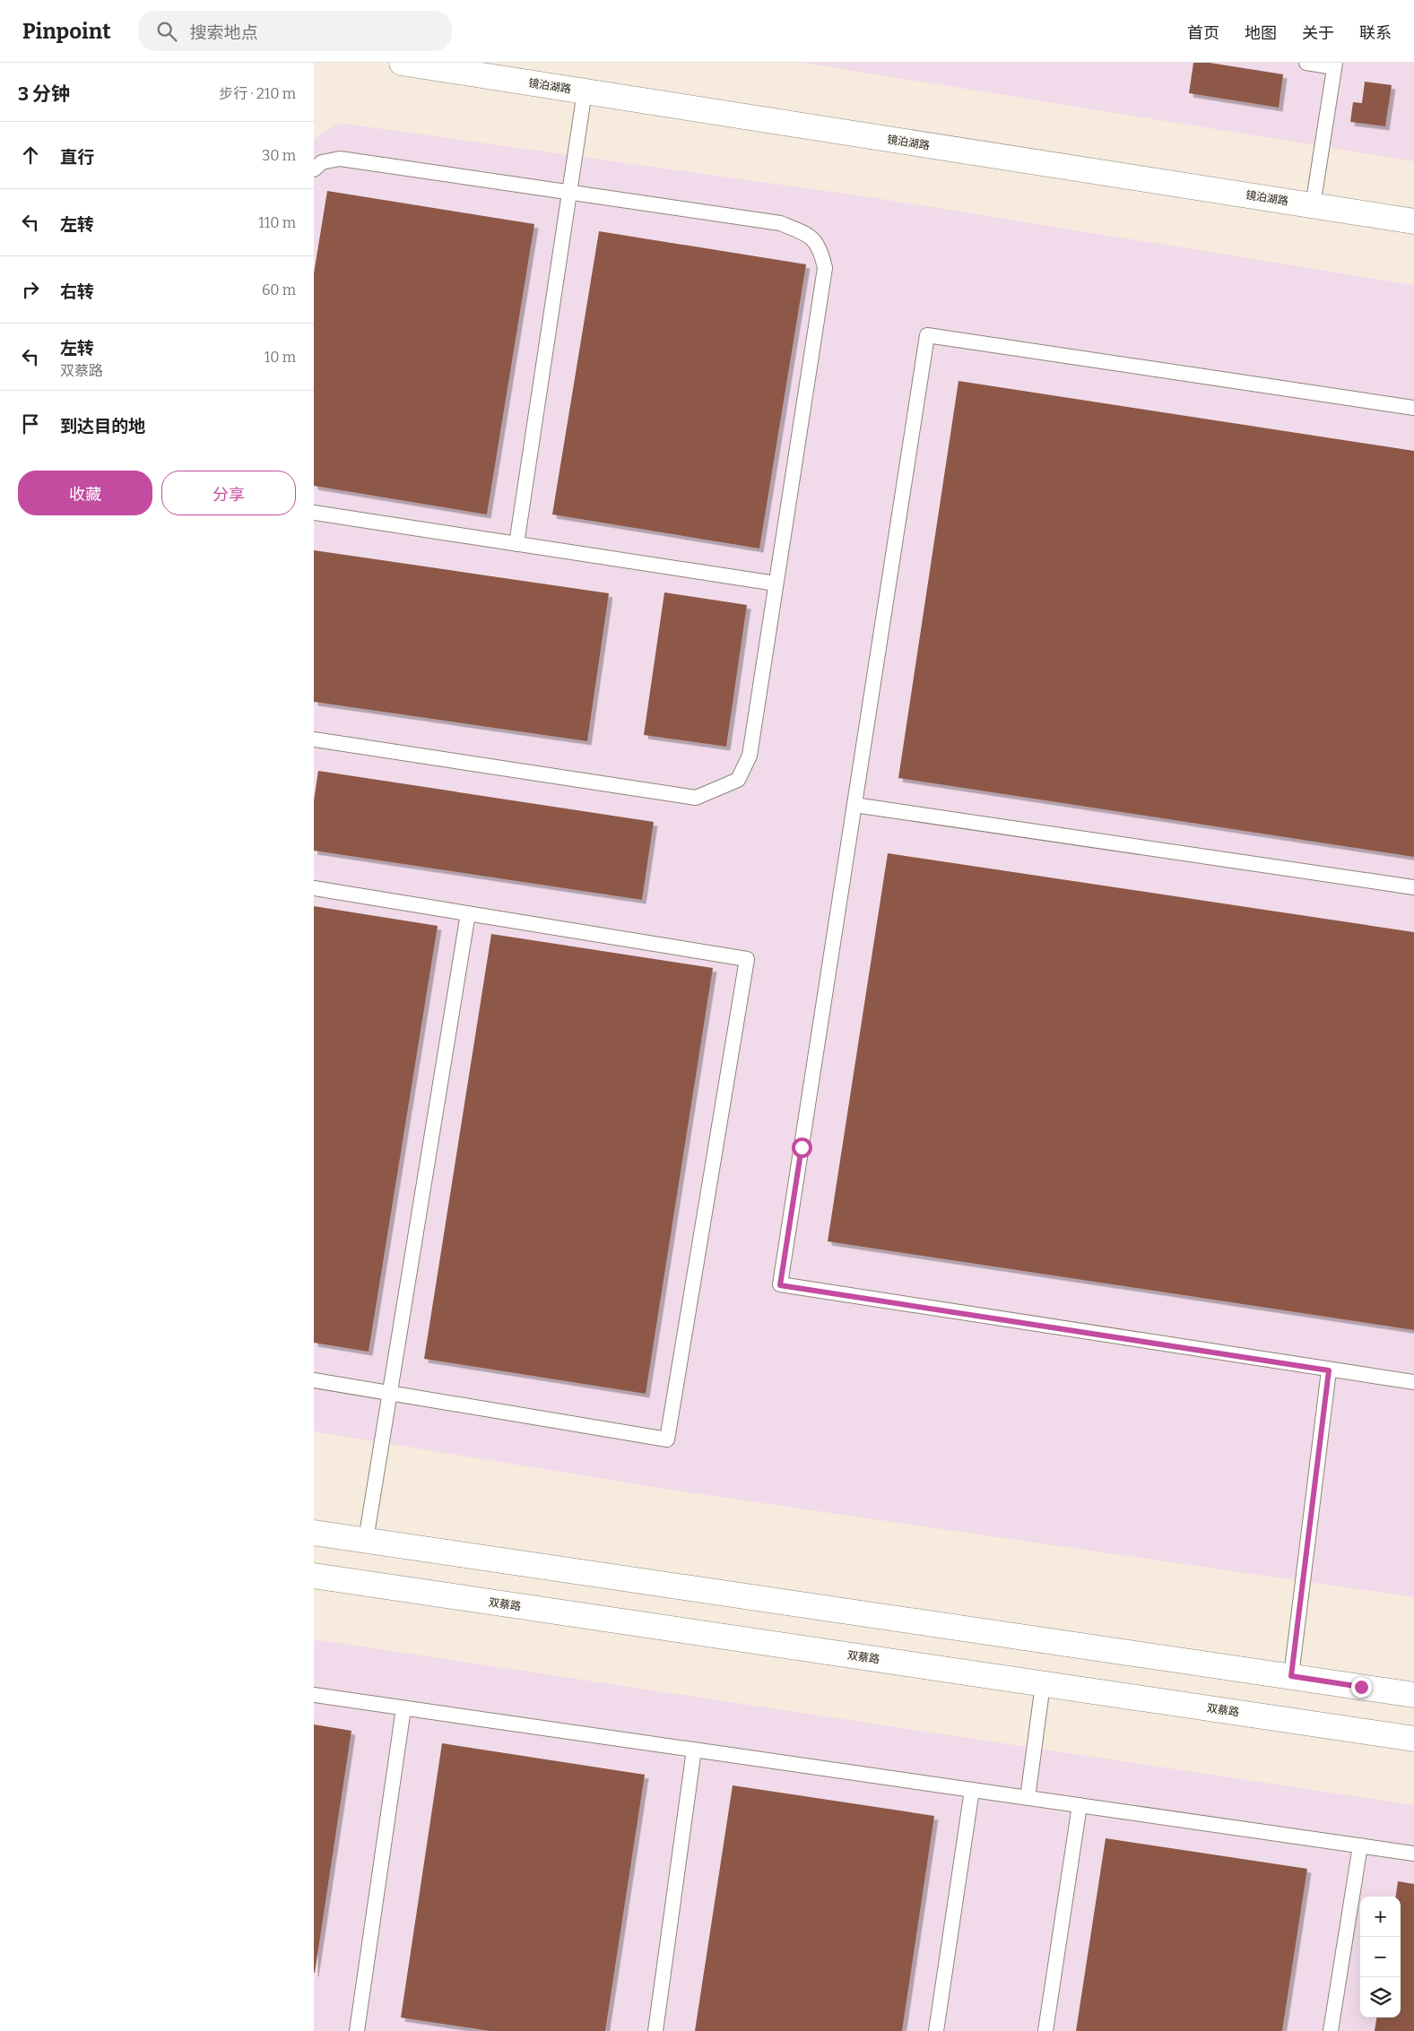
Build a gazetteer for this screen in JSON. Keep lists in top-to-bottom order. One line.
{"streets":{"street":["镜泊湖路","双蔡路"]},"page":{"header":"Pinpoint","search":"搜索地点","nav":["首页","地图","关于","联系"],"heading":["3 分钟","步行 · 210 m"],"list":[["直行","30 m"],["左转","110 m"],["右转","60 m"],["左转","双蔡路","10 m"],"到达目的地"],"buttons":["收藏","分享"],"map_buttons":["+","−"]}}
